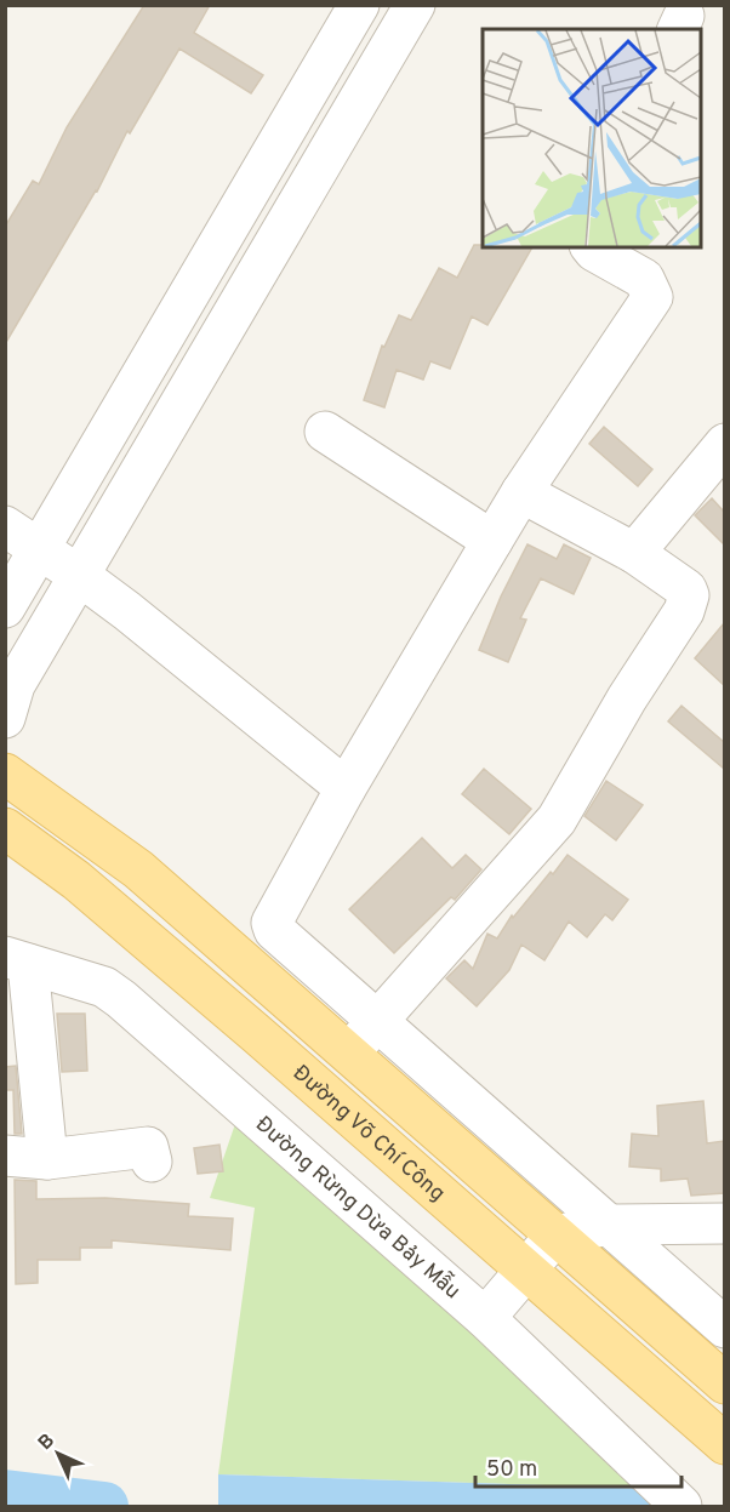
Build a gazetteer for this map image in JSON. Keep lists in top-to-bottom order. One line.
{"streets":{"main road":["Đường Võ Chí Công"],"street":["Đường Rừng Dừa Bảy Mẫu"]},"scale_bar":"50 m","north":"top left"}
